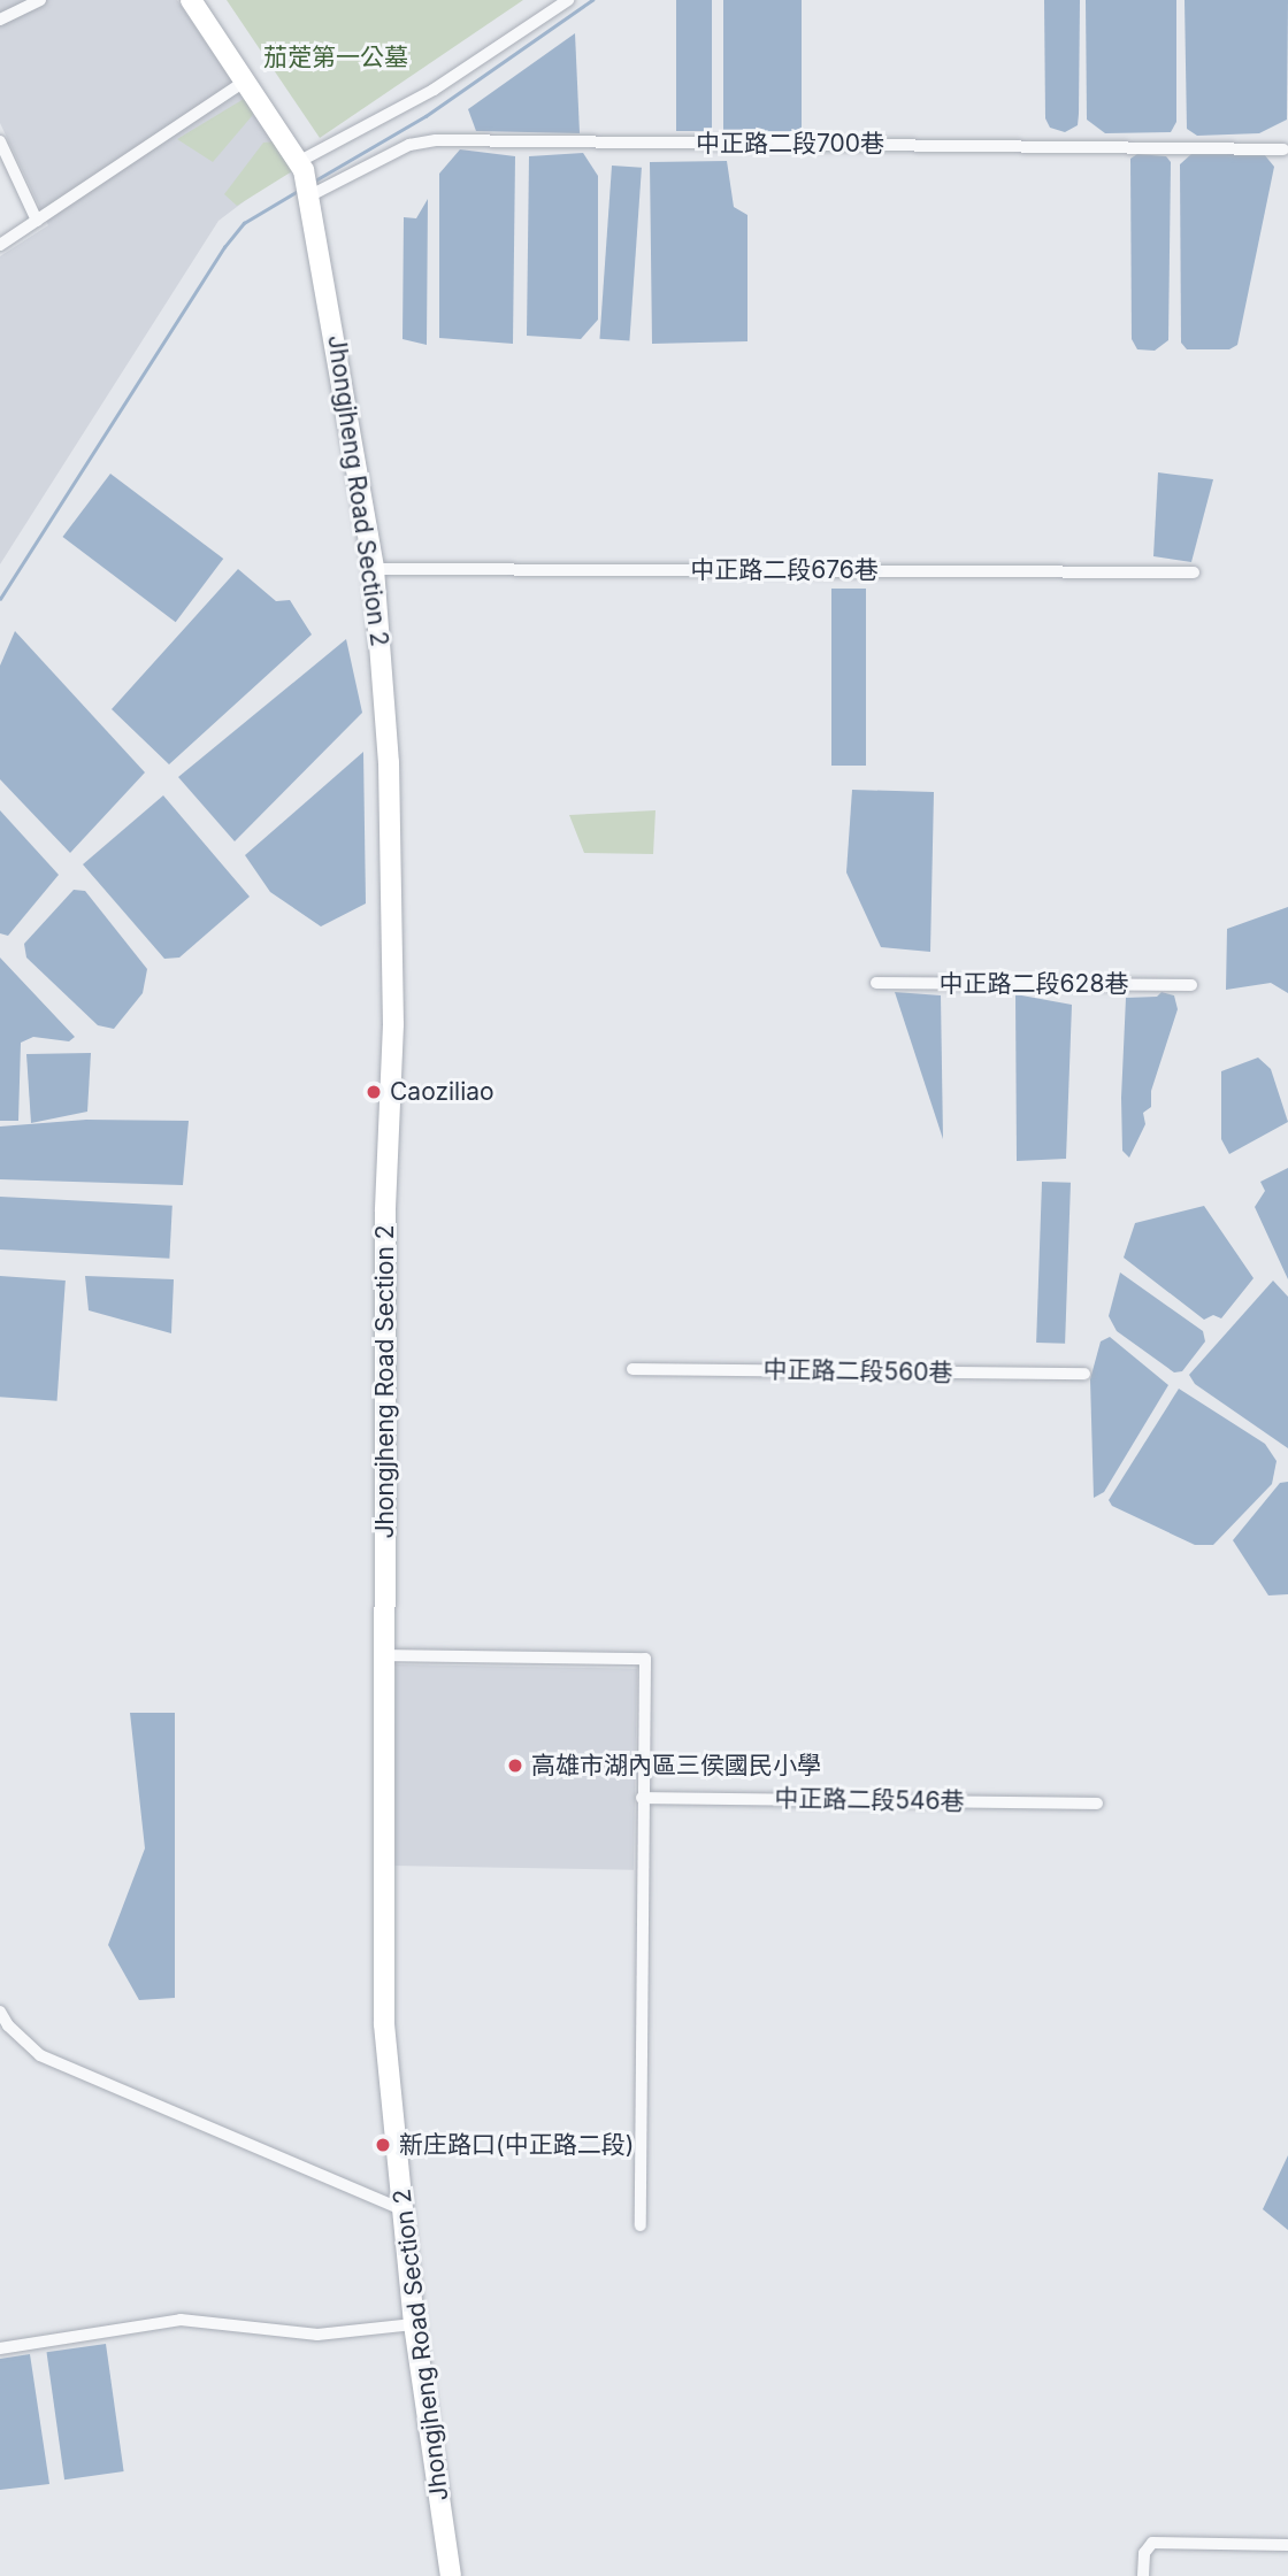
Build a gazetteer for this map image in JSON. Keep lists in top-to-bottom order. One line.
{"streets":{"main road":["Jhongjheng Road Section 2"],"street":["中正路二段700巷","中正路二段676巷","中正路二段628巷","中正路二段560巷","中正路二段546巷"]},"crossings":[["中正路二段700巷","Jhongjheng Road Section 2"],["Jhongjheng Road Section 2","中正路二段676巷"]],"parks":["茄萣第一公墓"],"places":["Caoziliao","高雄市湖內區三侯國民小學","新庄路口(中正路二段)"]}
